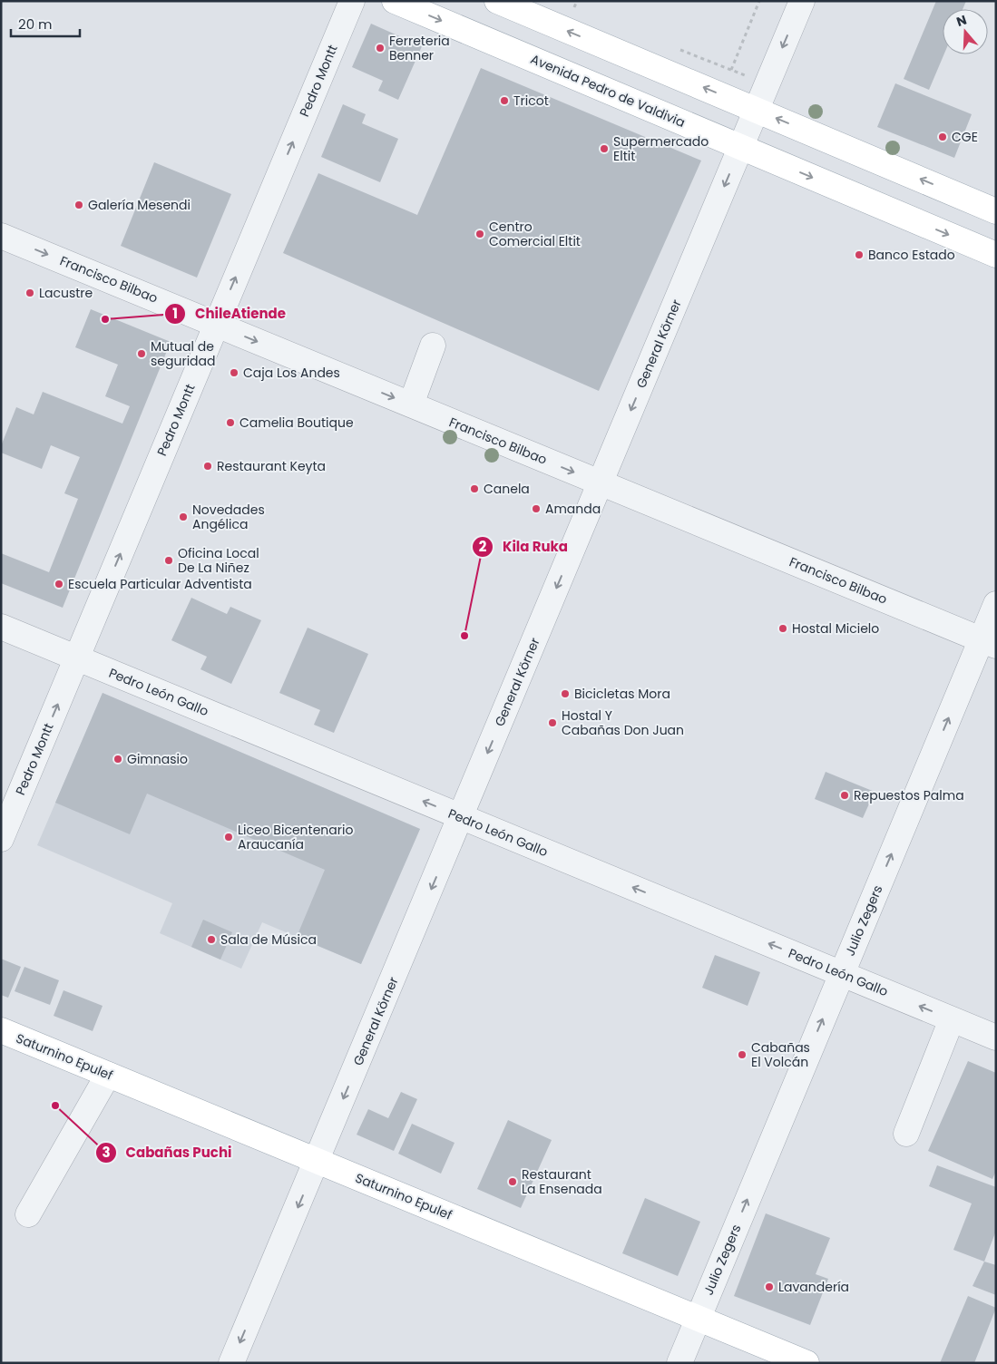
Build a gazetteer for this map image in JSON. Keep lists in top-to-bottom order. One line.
{"streets":{"main road":["Avenida Pedro de Valdivia","Saturnino Epulef"],"street":["Pedro Montt","Francisco Bilbao","General Körner","Pedro León Gallo","Julio Zegers"]},"crossings":[["Pedro Montt","Francisco Bilbao"],["Pedro Montt","Pedro León Gallo"],["Avenida Pedro de Valdivia","General Körner"],["Francisco Bilbao","General Körner"],["Francisco Bilbao","Julio Zegers"],["General Körner","Pedro León Gallo"],["General Körner","Saturnino Epulef"],["Pedro León Gallo","Julio Zegers"],["Julio Zegers","Saturnino Epulef"]],"one_way":["Pedro Montt","Francisco Bilbao","General Körner","Pedro León Gallo","Julio Zegers"],"places":["Ferreteria Benner","Tricot","CGE","Supermercado Eltit","Galería Mesendi","Centro Comercial Eltit","Banco Estado","Lacustre","ChileAtiende","Mutual de seguridad","Caja Los Andes","Camelia Boutique","Restaurant Keyta","Canela","Amanda","Novedades Angélica","Oficina Local De La Niñez","Escuela Particular Adventista","Hostal Micielo","Kila Ruka","Bicicletas Mora","Hostal Y Cabañas Don Juan","Gimnasio","Repuestos Palma","Liceo Bicentenario Araucanía","Sala de Música","Cabañas El Volcán","Cabañas Puchi","Restaurant La Ensenada","Lavandería"],"scale_bar":"20 m","north":"top"}
